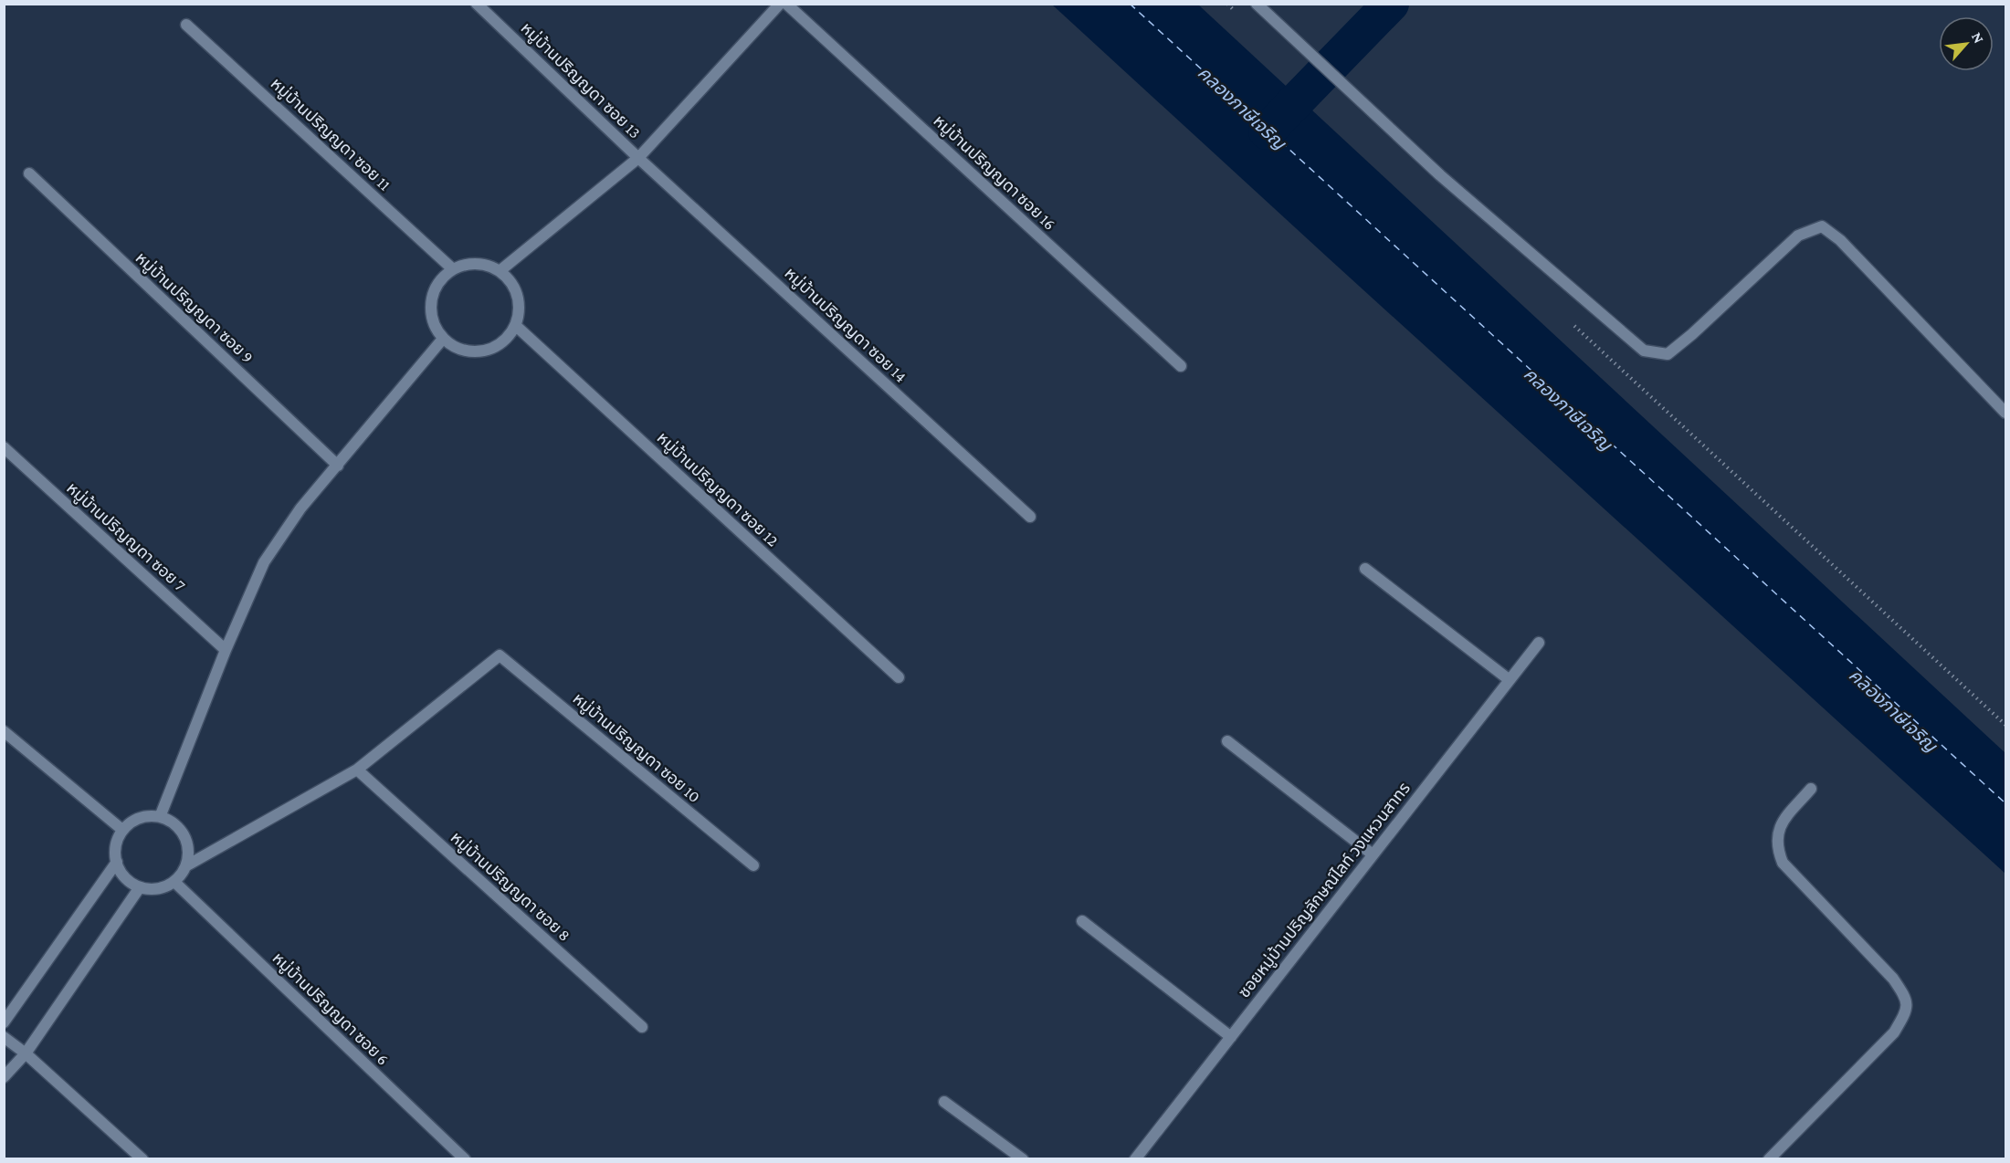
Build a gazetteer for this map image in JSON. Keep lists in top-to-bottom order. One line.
{"streets":{"street":["หมู่บ้านปริญญดา ซอย 13","หมู่บ้านปริญญดา ซอย 11","หมู่บ้านปริญญดา ซอย 16","หมู่บ้านปริญญดา ซอย 9","หมู่บ้านปริญญดา ซอย 14","หมู่บ้านปริญญดา ซอย 12","หมู่บ้านปริญญดา ซอย 7","หมู่บ้านปริญญดา ซอย 10","หมู่บ้านปริญญดา ซอย 8","ซอยหมู่บ้านปริญลักษณ์ไลท์ วงแหวนสาทร","หมู่บ้านปริญญดา ซอย 6"]},"crossings":[["หมู่บ้านปริญญดา ซอย 13","หมู่บ้านปริญญดา ซอย 14"],["หมู่บ้านปริญญดา ซอย 11","หมู่บ้านปริญญดา ซอย 12"],["หมู่บ้านปริญญดา ซอย 10","หมู่บ้านปริญญดา ซอย 8"]],"water":["คลองภาษีเจริญ"],"north":"top right"}
